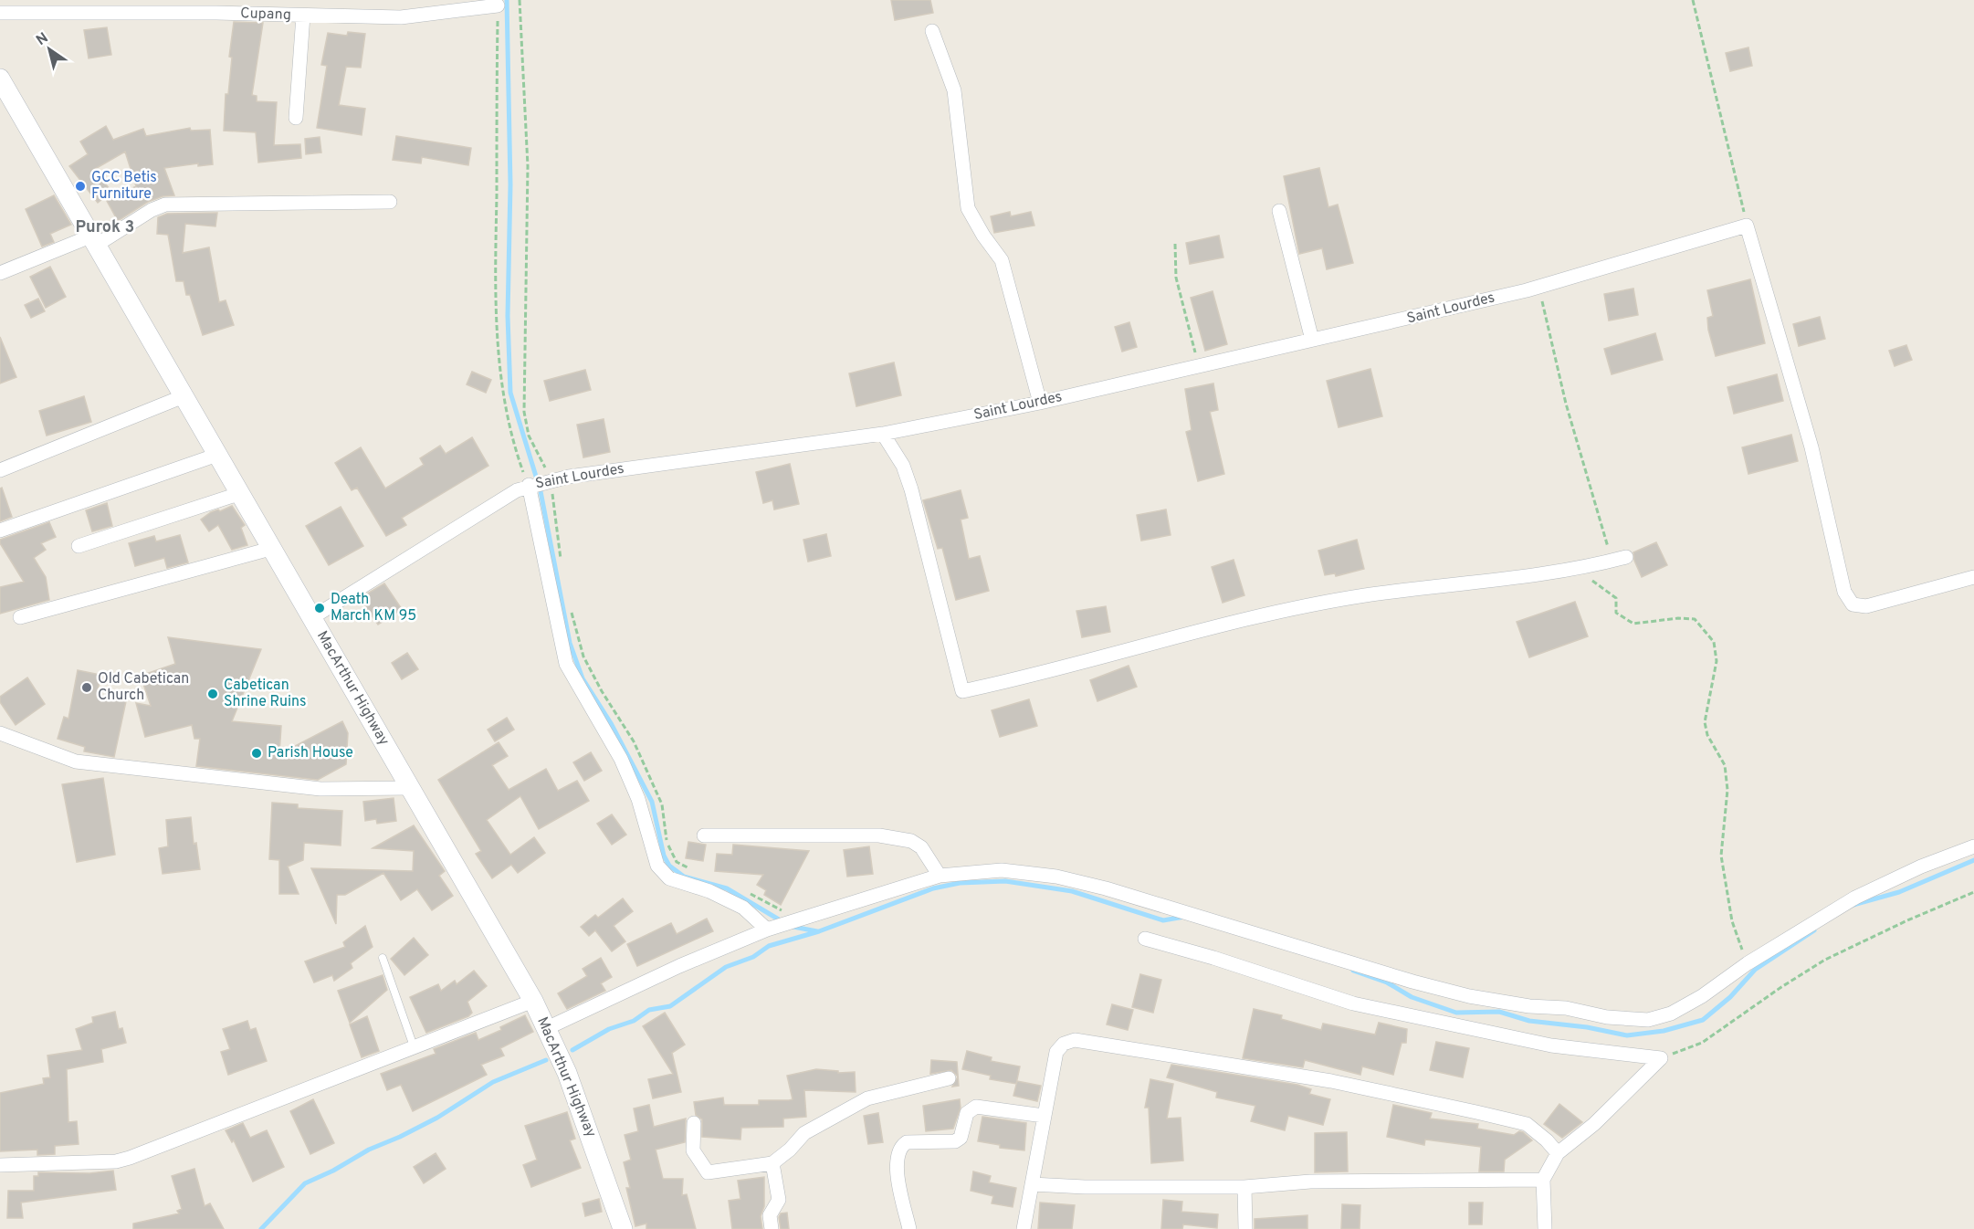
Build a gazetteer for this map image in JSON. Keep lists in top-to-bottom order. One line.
{"streets":{"main road":["MacArthur Highway"],"street":["Cupang","Saint Lourdes"]},"crossings":[["Saint Lourdes","MacArthur Highway"]],"districts":["Purok 3"],"places":["GCC Betis Furniture","Death March KM 95","Old Cabetican Church","Cabetican Shrine Ruins","Parish House"],"north":"top left"}
